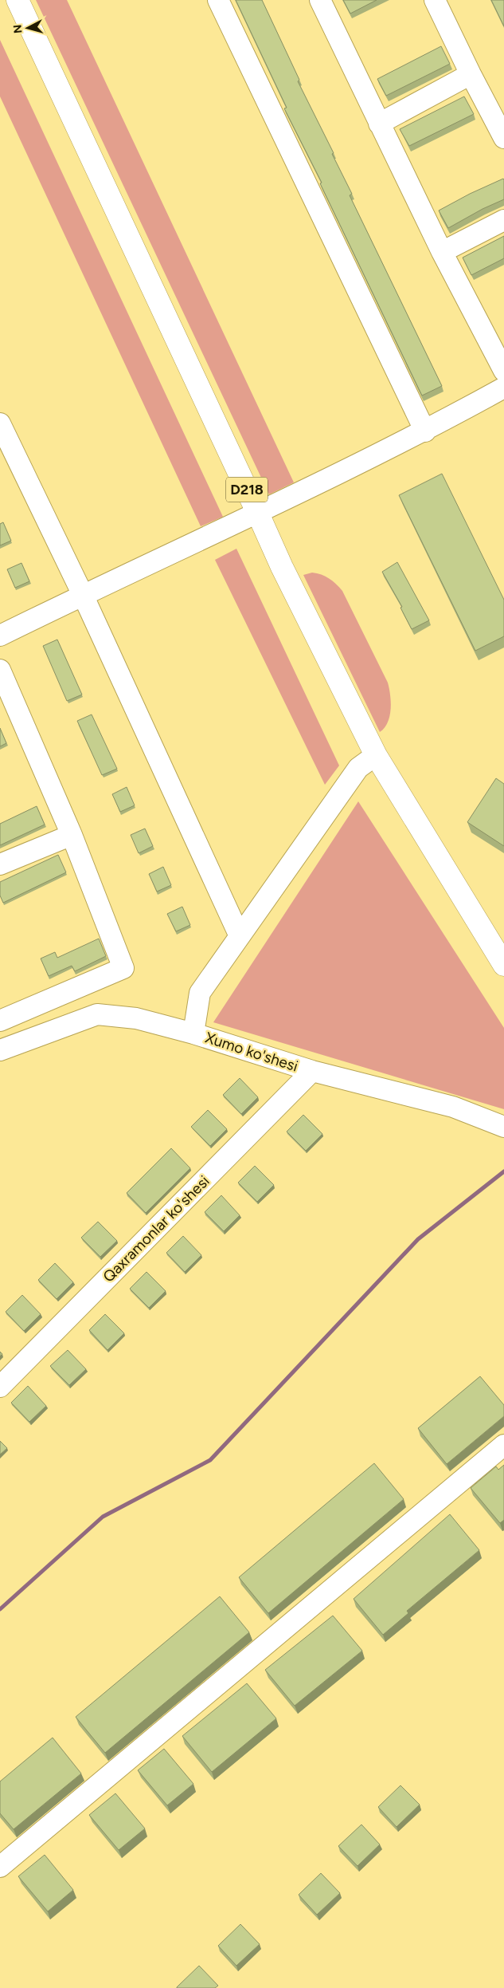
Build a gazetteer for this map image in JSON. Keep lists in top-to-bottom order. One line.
{"streets":{"main road":["D218"],"street":["Xumo ko'shesi","Qaxramonlar ko'shesi"]},"crossings":[["Xumo ko'shesi","Qaxramonlar ko'shesi"]],"north":"left"}
